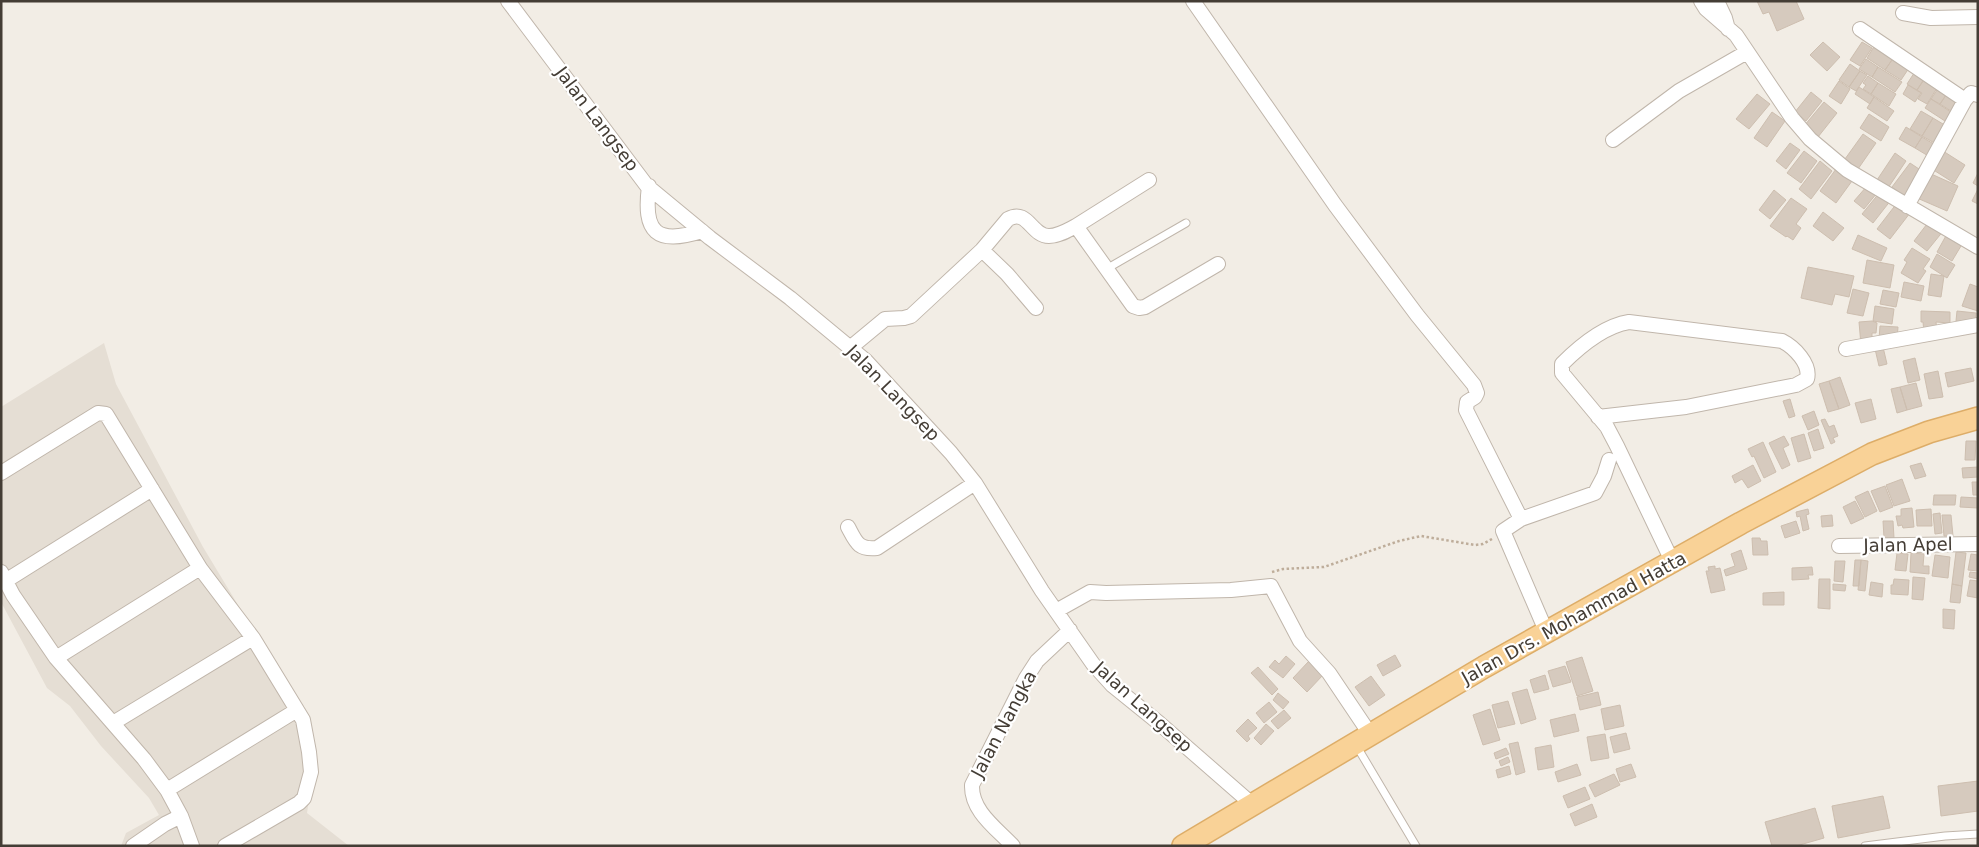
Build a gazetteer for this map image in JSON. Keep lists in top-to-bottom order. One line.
{"streets":{"main road":["Jalan Drs. Mohammad Hatta"],"street":["Jalan Langsep","Jalan Apel","Jalan Nangka"]},"crossings":[["Jalan Langsep","Jalan Drs. Mohammad Hatta"],["Jalan Langsep","Jalan Nangka"]]}
